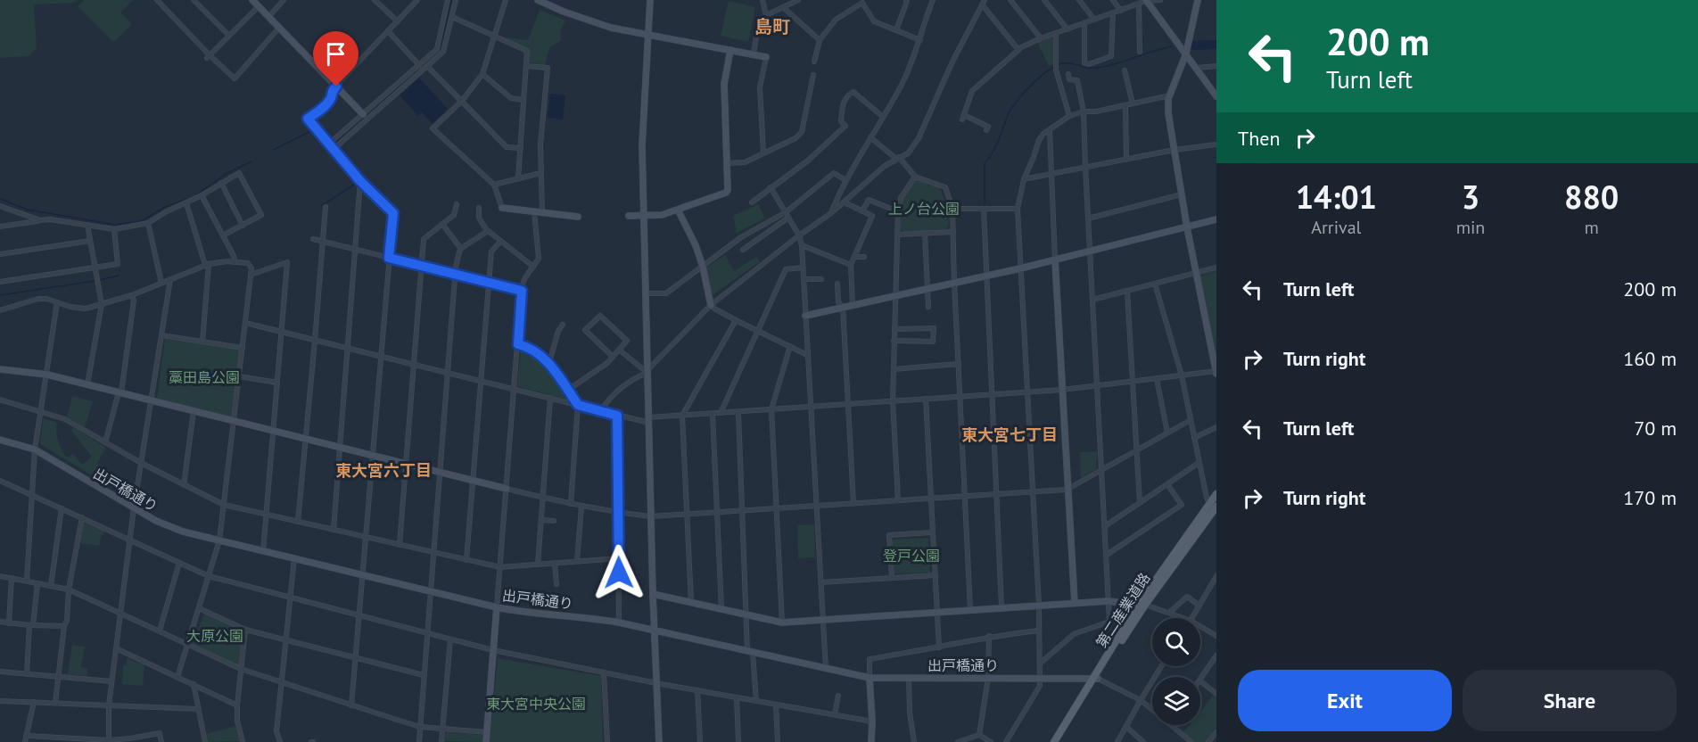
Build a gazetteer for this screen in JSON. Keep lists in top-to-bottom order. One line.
{"streets":{"main road":["第二産業道路"],"street":["出戸橋通り"]},"crossings":[["出戸橋通り","第二産業道路"]],"districts":["島町","東大宮七丁目","東大宮六丁目"],"parks":["上ノ台公園","藁田島公園","登戸公園","大原公園","東大宮中央公園"],"page":{"turn":["200 m","Turn left"],"then":"Then","eta":["14:01","Arrival","3","min","880","m"],"list":[{"name":"Turn left","value":"200 m"},{"name":"Turn right","value":"160 m"},{"name":"Turn left","value":"70 m"},{"name":"Turn right","value":"170 m"}],"buttons":["Exit","Share"]}}
